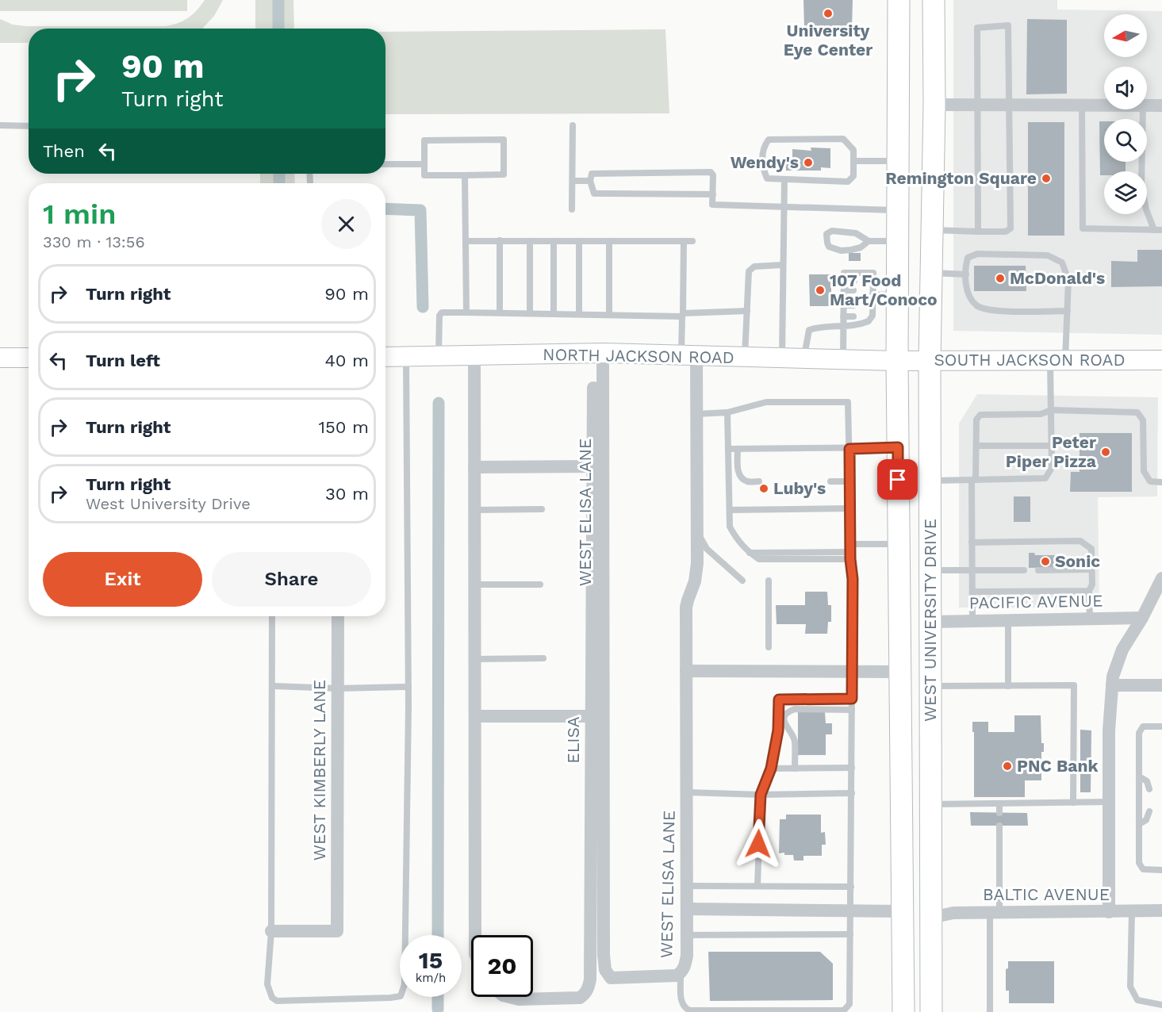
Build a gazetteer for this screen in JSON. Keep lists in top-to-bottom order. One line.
{"streets":{"main road":["NORTH JACKSON ROAD","SOUTH JACKSON ROAD","WEST UNIVERSITY DRIVE"],"street":["WEST ELISA LANE","PACIFIC AVENUE","ELISA","WEST KIMBERLY LANE","BALTIC AVENUE"]},"crossings":[["NORTH JACKSON ROAD","SOUTH JACKSON ROAD"],["NORTH JACKSON ROAD","WEST ELISA LANE"],["NORTH JACKSON ROAD","WEST UNIVERSITY DRIVE"],["SOUTH JACKSON ROAD","WEST UNIVERSITY DRIVE"],["PACIFIC AVENUE","WEST UNIVERSITY DRIVE"],["WEST UNIVERSITY DRIVE","BALTIC AVENUE"]],"places":["University Eye Center","Wendy's","Remington Square","McDonald's","107 Food Mart/Conoco","Peter Piper Pizza","Luby's","Sonic","PNC Bank"],"north":"left","page":{"turn":["90 m","Turn right"],"then":"Then","heading":["1 min","330 m · 13:56"],"list":[{"name":"Turn right","value":"90 m"},{"name":"Turn left","value":"40 m"},{"name":"Turn right","value":"150 m"},{"name":"Turn right","note":"West University Drive","value":"30 m"}],"buttons":["Exit","Share"],"speed":"15 km/h","limit":"20"}}
